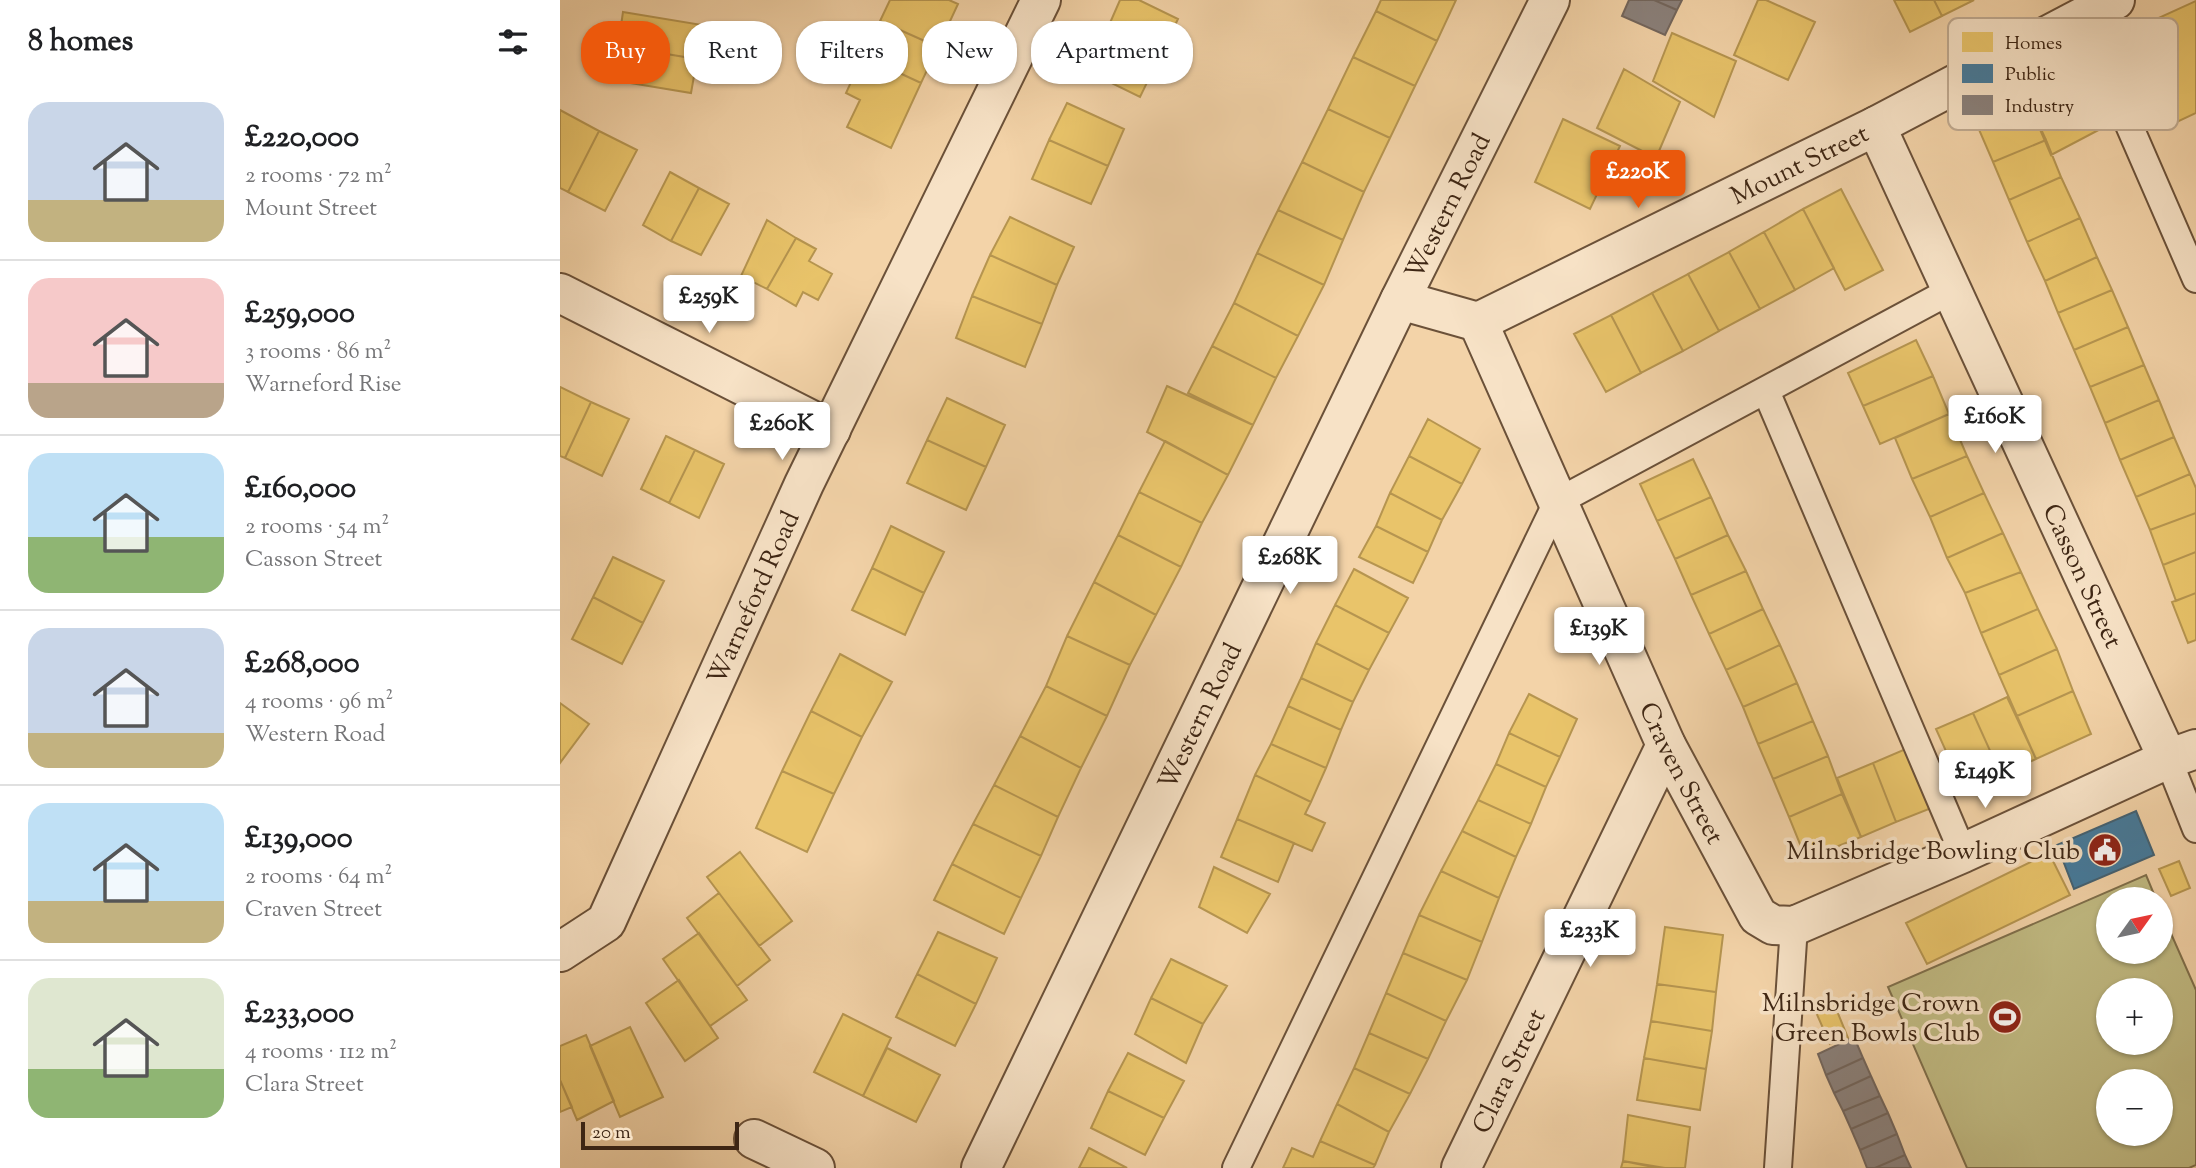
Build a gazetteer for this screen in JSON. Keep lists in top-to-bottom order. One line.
{"streets":{"street":["Mount Street","Western Road","Casson Street","Warneford Road","Craven Street","Clara Street"]},"crossings":[["Mount Street","Casson Street"],["Mount Street","Craven Street"],["Craven Street","Clara Street"]],"places":{"public building":["Milnsbridge Bowling Club"],"sports":["Milnsbridge Crown Green Bowls Club"]},"legend":["Homes","Public","Industry"],"scale_bar":"20 m","north":"top right","page":{"heading":"8 homes","chip":["Buy","Rent","Filters","New","Apartment"],"list":[{"name":"£220,000","note":"2 rooms · 72 m² · Mount Street"},{"name":"£259,000","note":"3 rooms · 86 m² · Warneford Rise"},{"name":"£160,000","note":"2 rooms · 54 m² · Casson Street"},{"name":"£268,000","note":"4 rooms · 96 m² · Western Road"},{"name":"£139,000","note":"2 rooms · 64 m² · Craven Street"},{"name":"£233,000","note":"4 rooms · 112 m² · Clara Street"}],"price":["£220K","£259K","£160K","£260K","£268K","£139K","£149K","£233K"],"map_buttons":["+","−"],"scale":"20 m"}}
